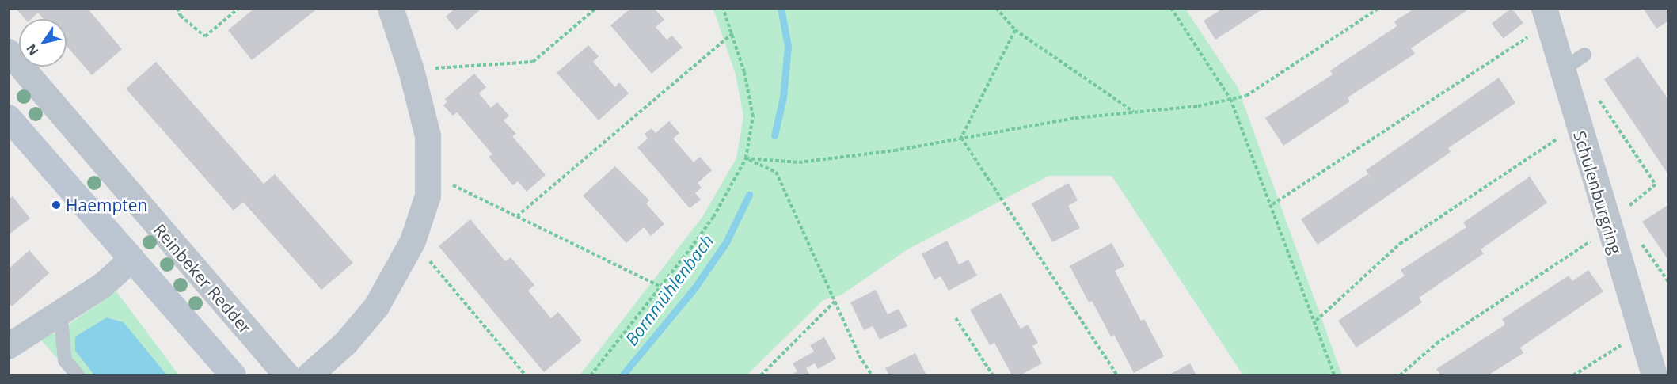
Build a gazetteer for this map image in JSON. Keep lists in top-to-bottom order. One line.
{"streets":{"street":["Schulenburgring","Reinbeker Redder"]},"water":["Bornmühlenbach"],"places":["Haempten"],"north":"bottom left"}
